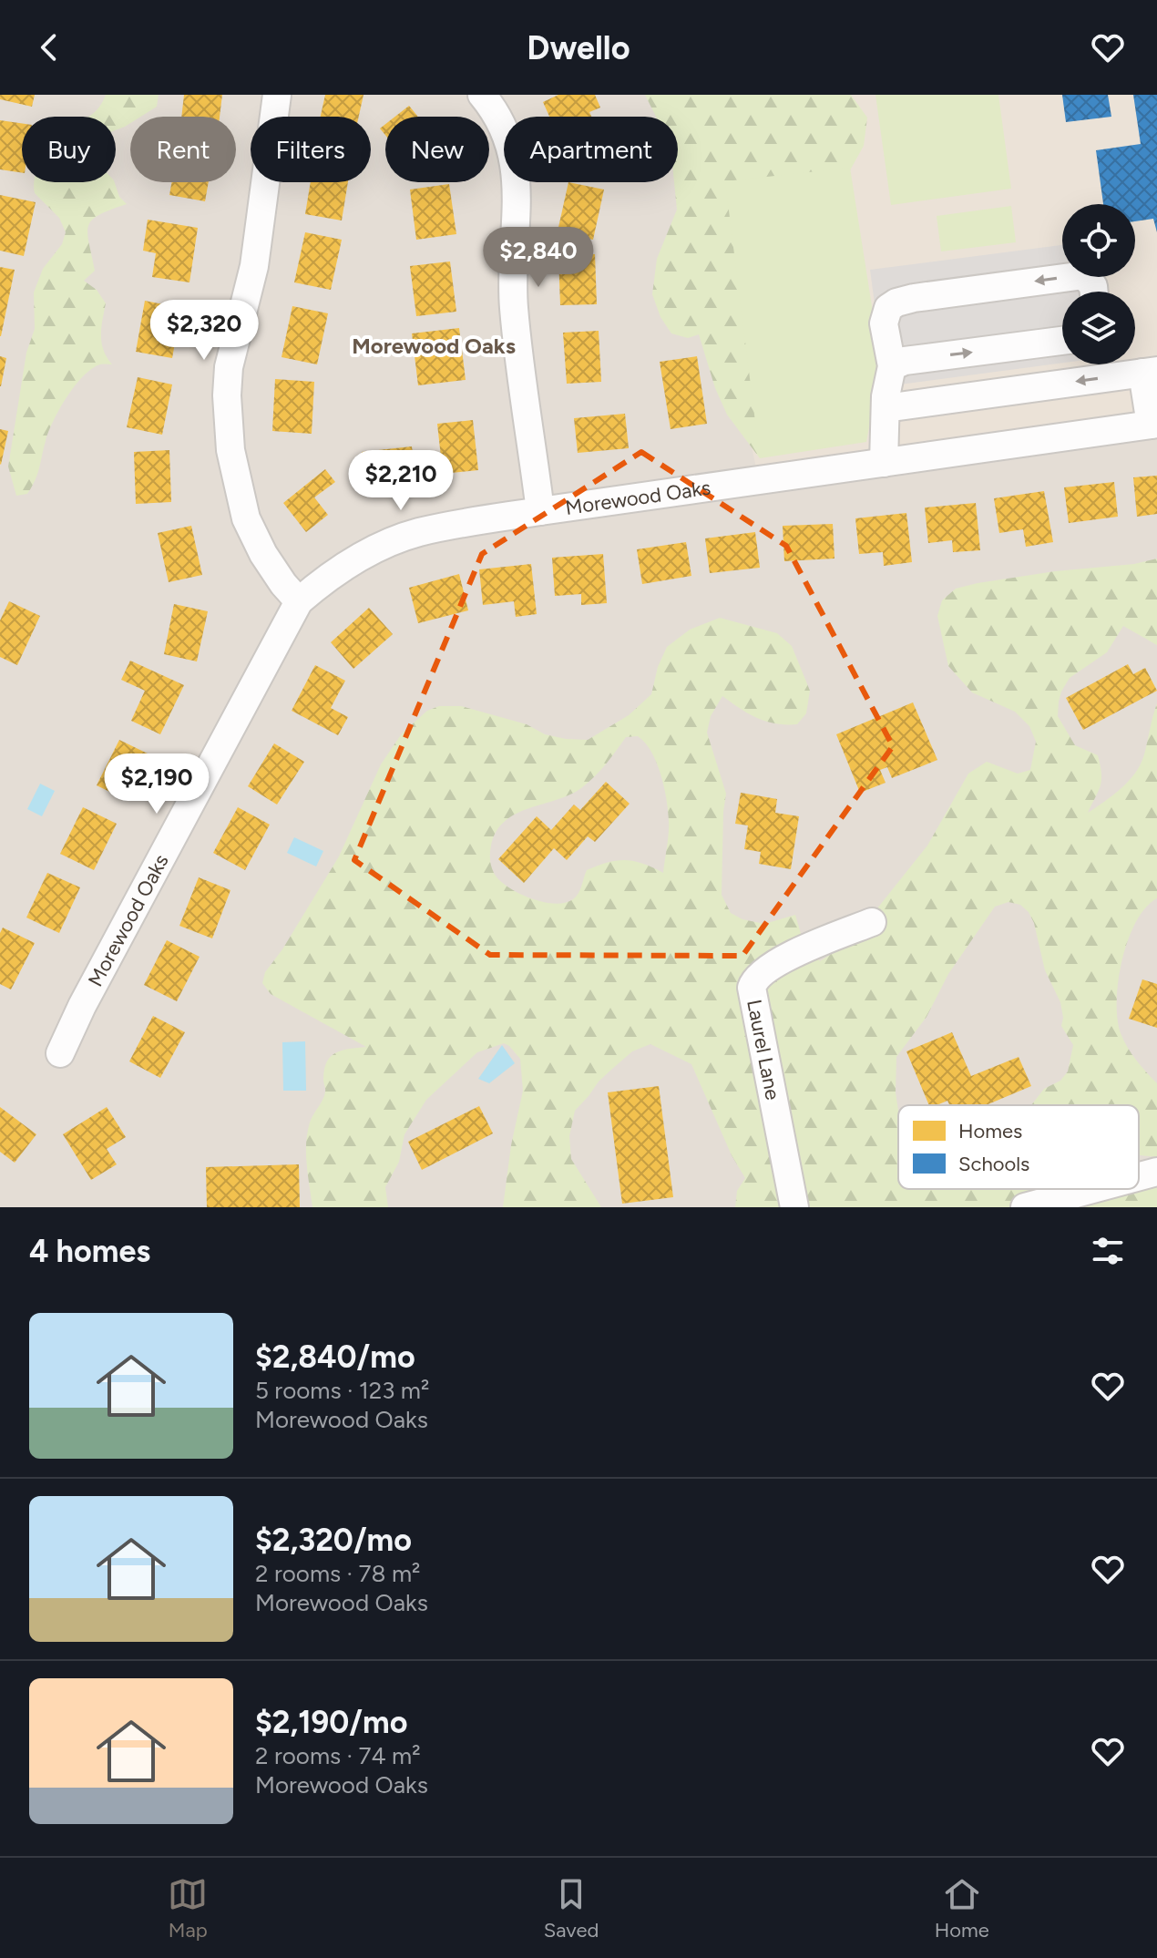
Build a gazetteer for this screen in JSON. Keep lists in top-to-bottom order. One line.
{"streets":{"street":["Morewood Oaks","Laurel Lane"]},"districts":["Morewood Oaks"],"legend":["Homes","Schools"],"page":{"header":"Dwello","chip":["Buy","Rent","Filters","New","Apartment"],"price":["$2,840","$2,320","$2,210","$2,190"],"heading":"4 homes","list":[{"name":"$2,840/mo","note":"5 rooms · 123 m² · Morewood Oaks"},{"name":"$2,320/mo","note":"2 rooms · 78 m² · Morewood Oaks"},{"name":"$2,190/mo","note":"2 rooms · 74 m² · Morewood Oaks"}],"tabs":["Map","Saved","Home"]}}
